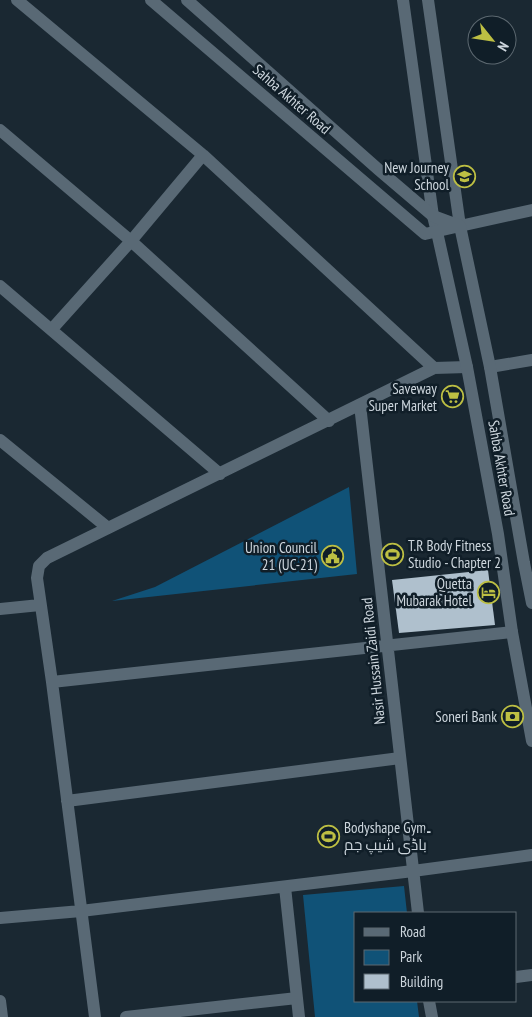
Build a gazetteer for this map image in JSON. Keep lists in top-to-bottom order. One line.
{"streets":{"street":["Sahba Akhter Road","Nasir Hussain Zaidi Road"]},"places":{"school or university":["New Journey School"],"supermarket":["Saveway Super Market"],"sports":["T.R Body Fitness Studio - Chapter 2","Bodyshape Gym۔ باڈی شیپ جم"],"public building":["Union Council 21 (UC-21)"],"hotel":["Quetta Mubarak Hotel"],"bank":["Soneri Bank"]},"legend":["Road","Park","Building"],"north":"bottom right"}
